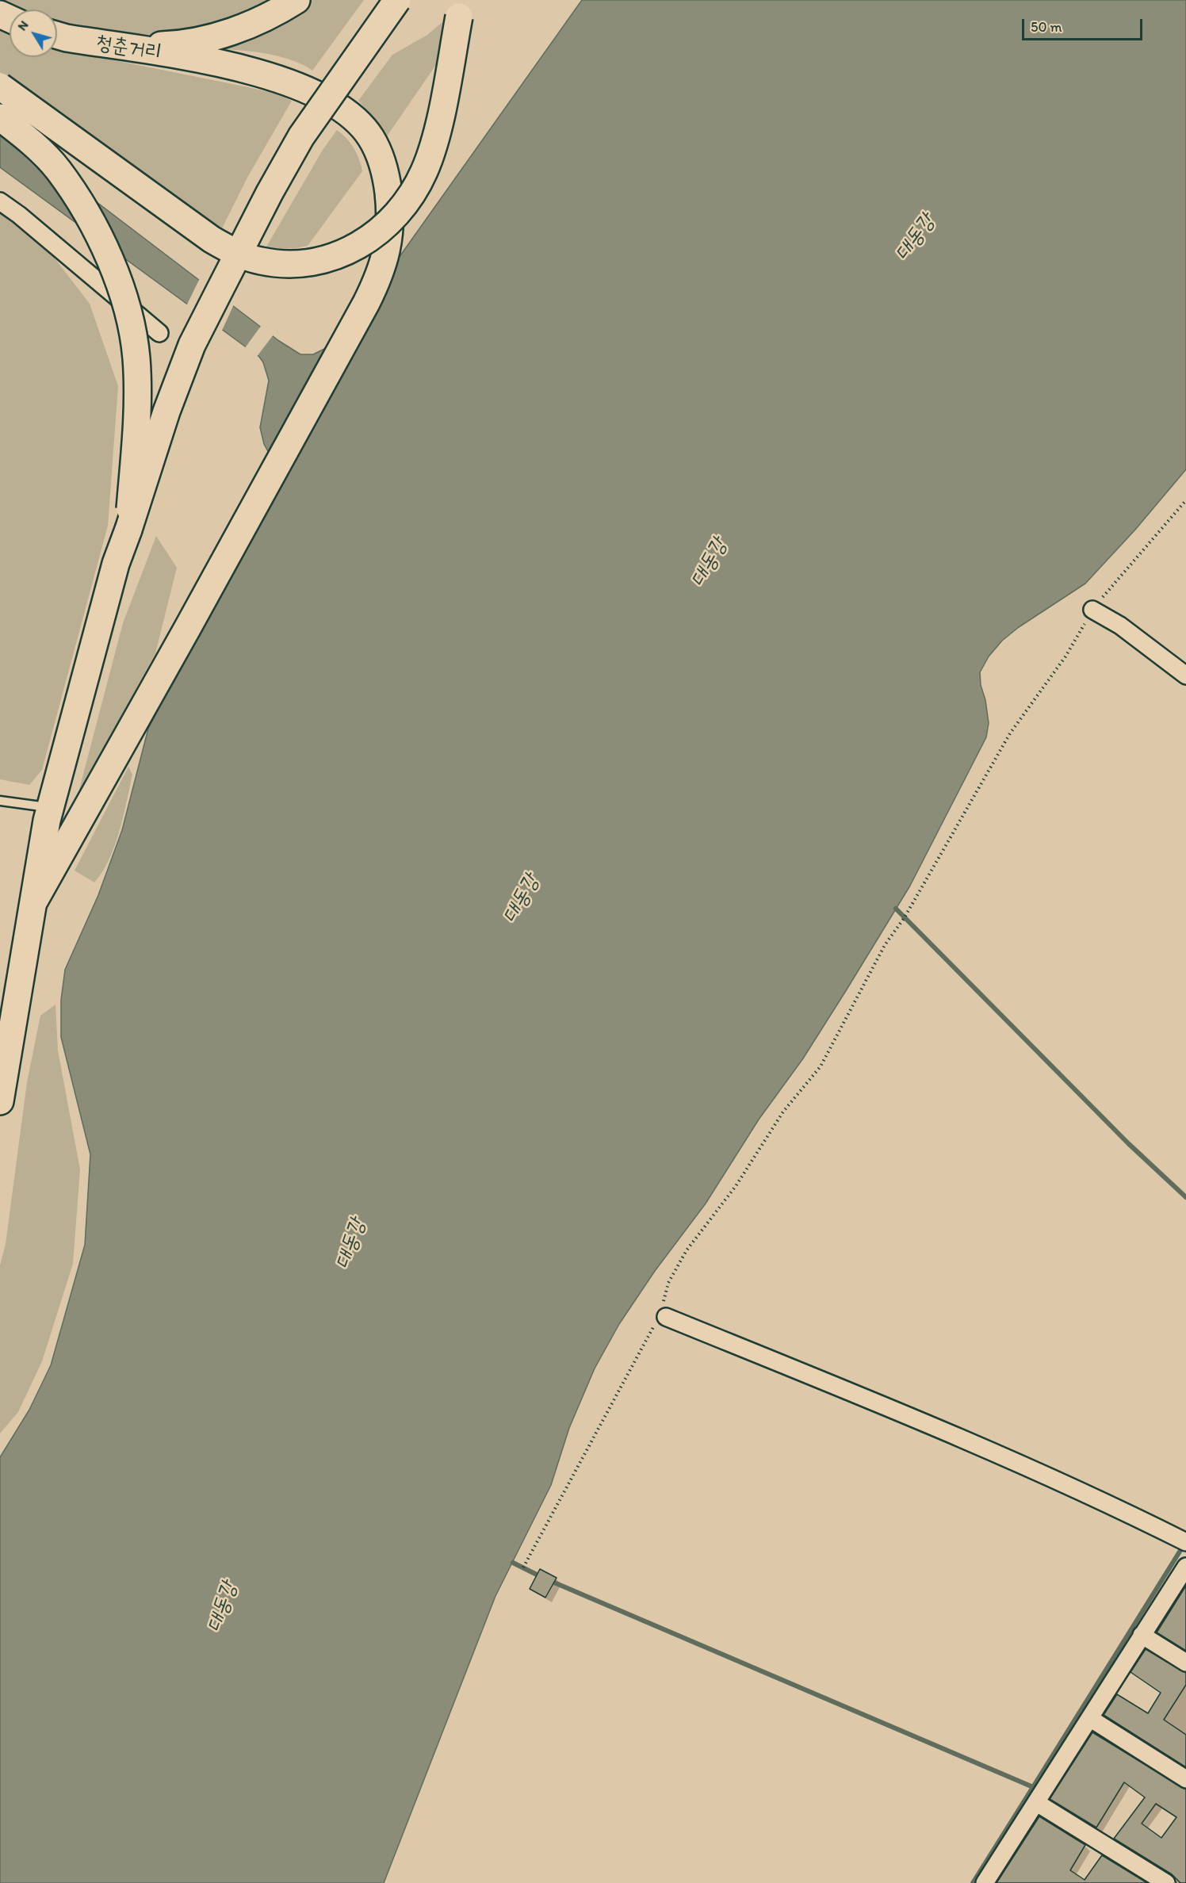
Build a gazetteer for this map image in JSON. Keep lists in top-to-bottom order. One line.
{"streets":{"main road":["청춘거리"]},"water":["대동강"],"scale_bar":"50 m","north":"top left"}
